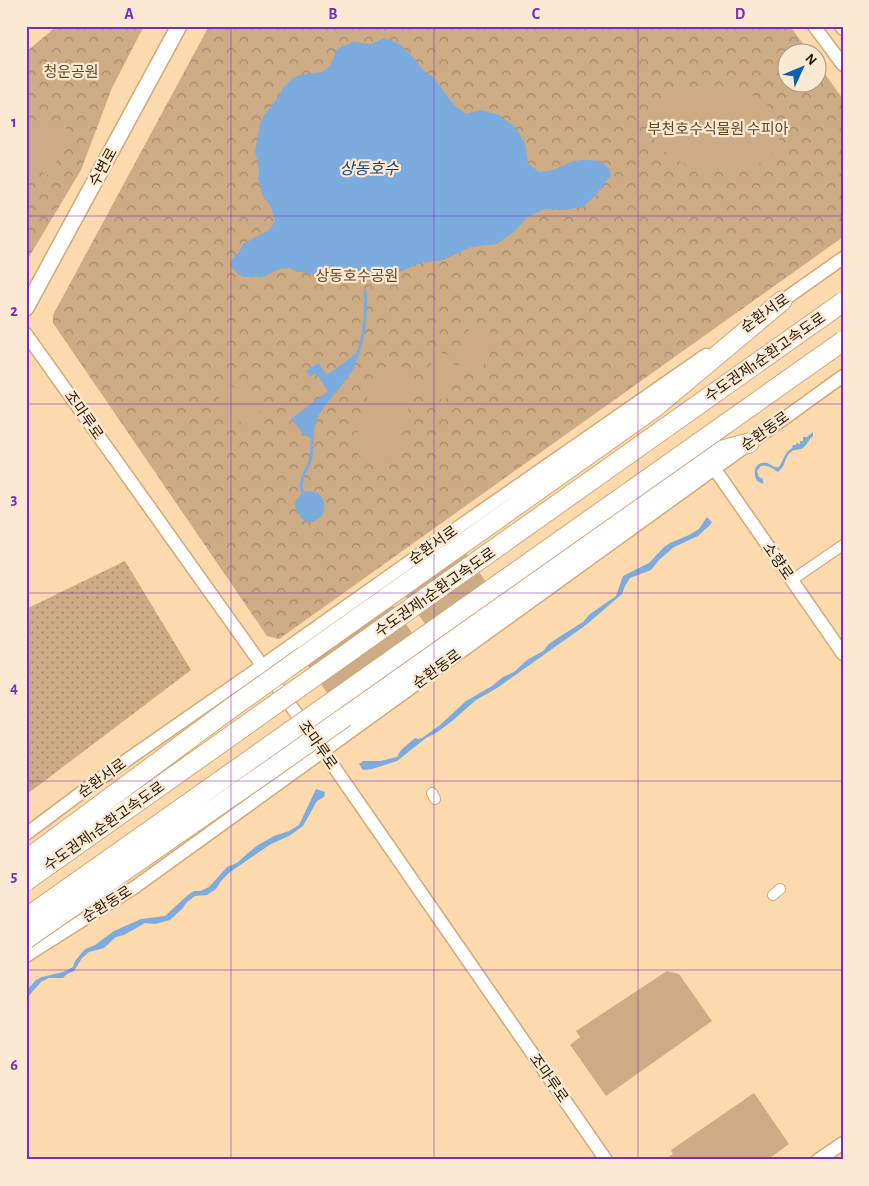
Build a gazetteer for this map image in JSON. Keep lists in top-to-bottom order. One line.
{"streets":{"highway":["수도권제1순환고속도로"],"main road":["수변로"],"street":["순환서로","조마루로","순환동로","소향로"]},"crossings":[["순환서로","조마루로"],["조마루로","순환동로"],["순환동로","소향로"]],"water":["상동호수"],"parks":["청운공원","부천호수식물원 수피아","상동호수공원"],"north":"top right","grid":{"columns":["A","B","C","D"],"rows":["1","2","3","4","5","6"]}}
